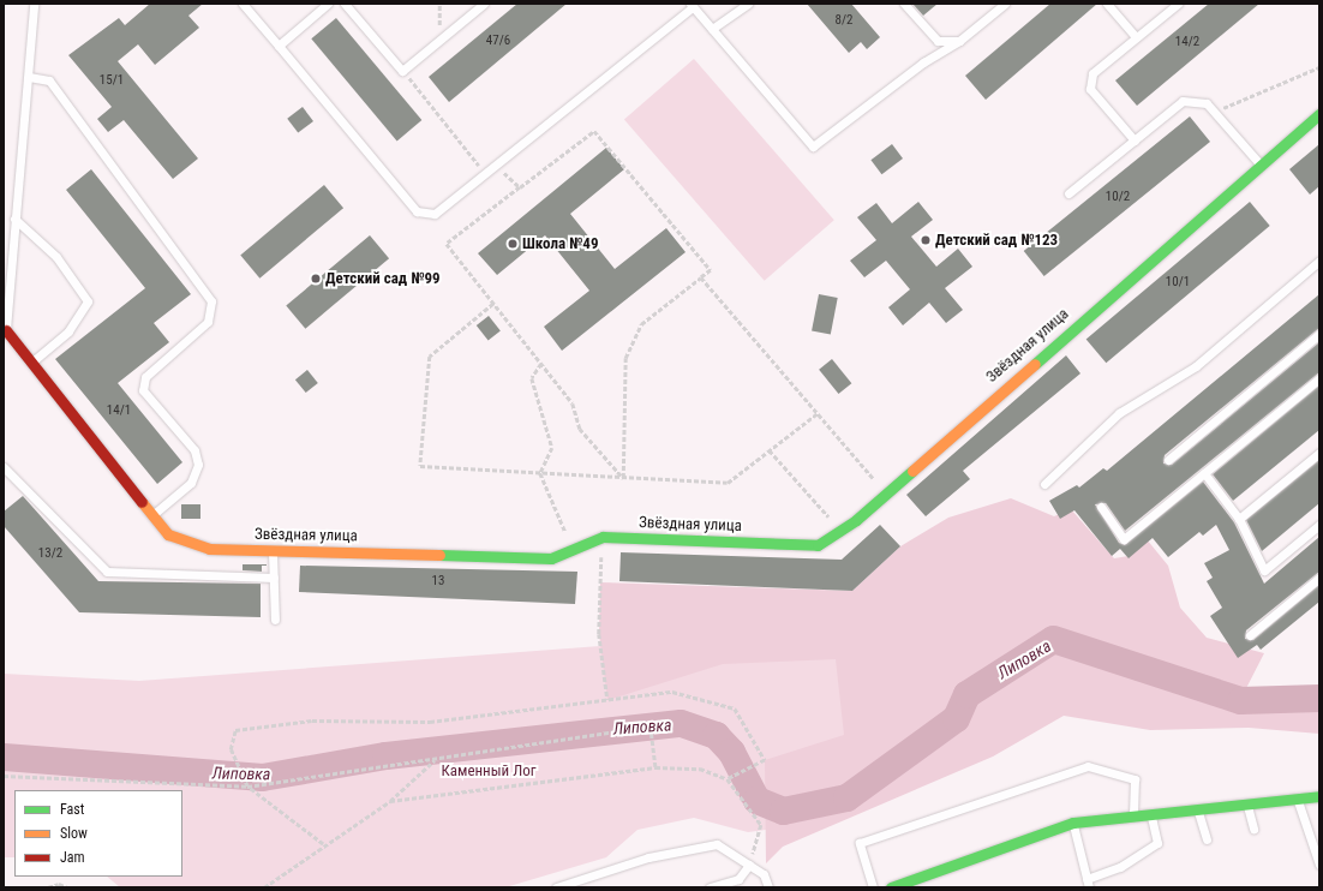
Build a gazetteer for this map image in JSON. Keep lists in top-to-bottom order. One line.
{"streets":{"street":["Звёздная улица"]},"water":["Липовка"],"parks":["Каменный Лог"],"places":["Детский сад №123","Школа №49","Детский сад №99"],"house_numbers":["8/2","47/6","14/2","15/1","10/2","10/1","14/1","13/2","13"],"legend":["Fast","Slow","Jam"]}
